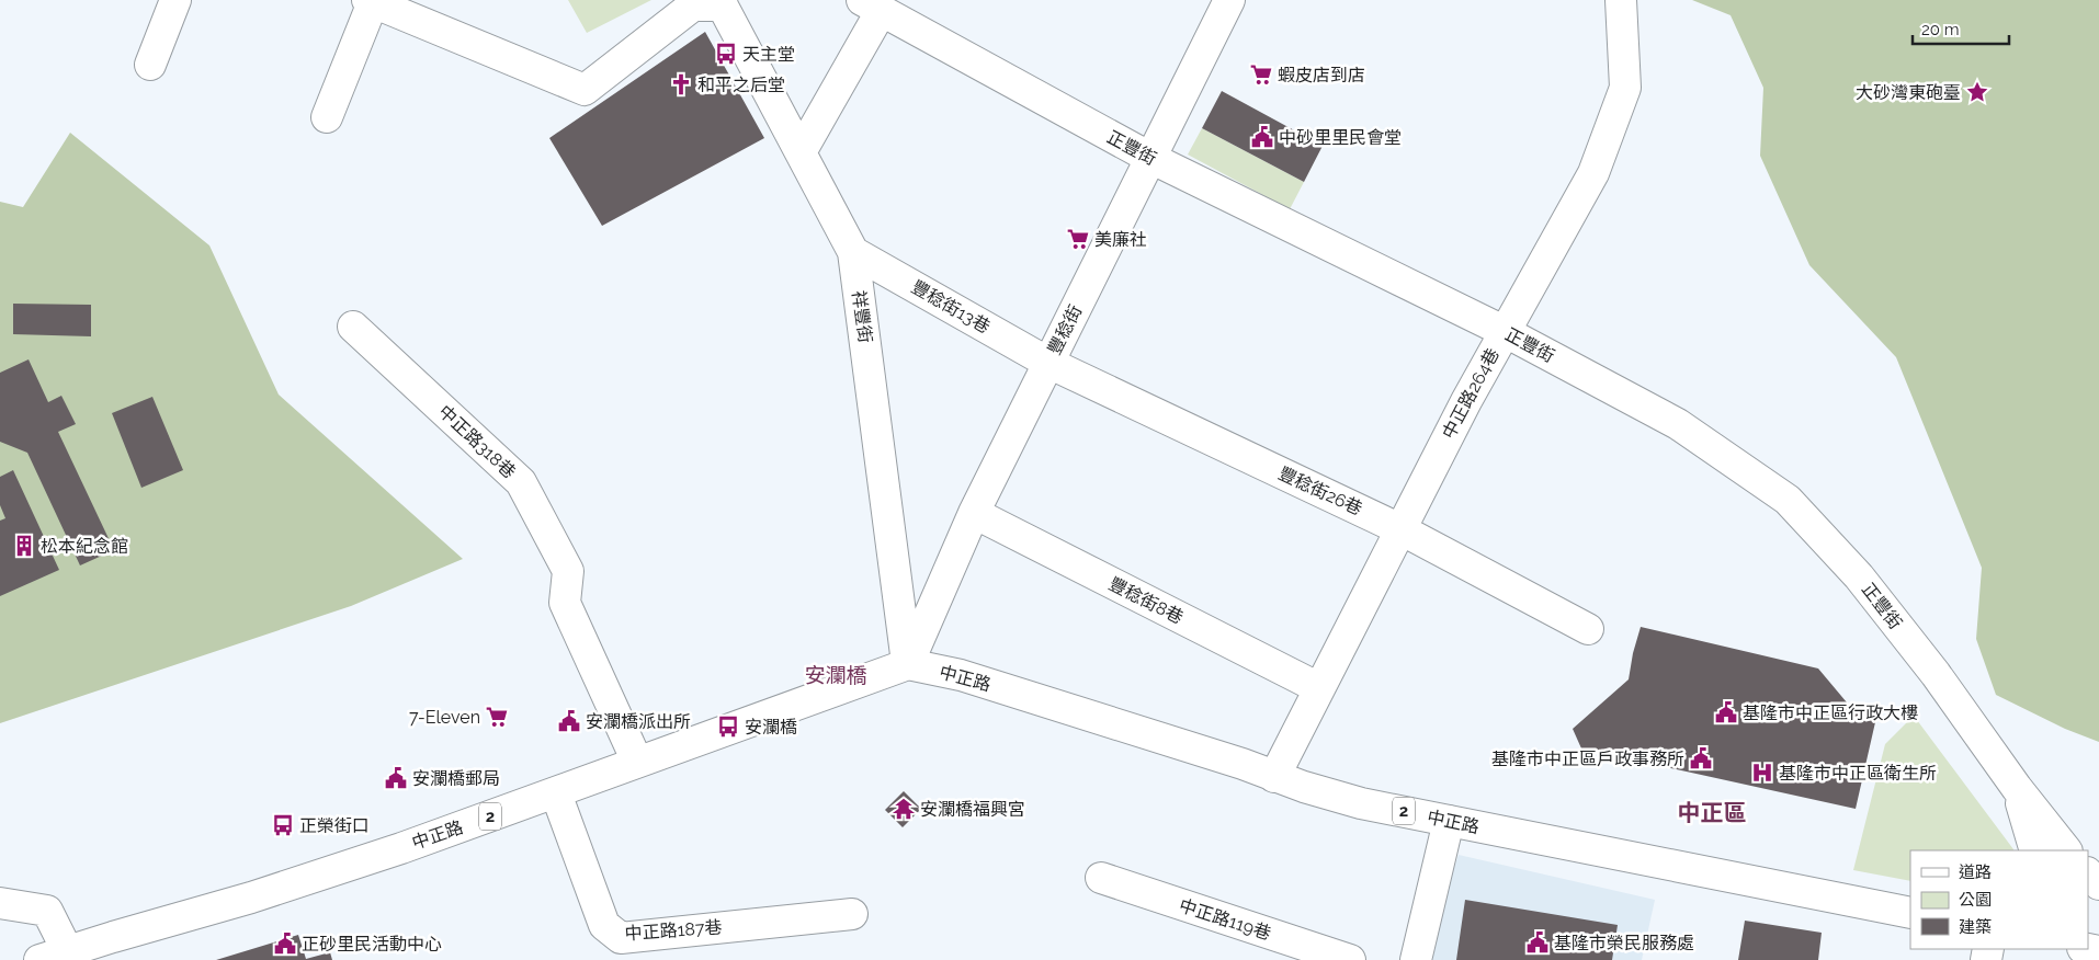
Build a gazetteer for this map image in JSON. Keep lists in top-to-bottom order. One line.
{"streets":{"street":["正豐街","豐稔街13巷","祥豐街","豐稔街","中正路264巷","中正路318巷","豐稔街26巷","豐稔街8巷","中正路","2","中正路119巷","中正路187巷"]},"crossings":[["正豐街","豐稔街"],["正豐街","中正路264巷"],["豐稔街13巷","祥豐街"],["豐稔街13巷","豐稔街"],["豐稔街13巷","豐稔街26巷"],["祥豐街","豐稔街"],["祥豐街","中正路"],["豐稔街","豐稔街26巷"],["豐稔街","豐稔街8巷"],["豐稔街","中正路"],["中正路264巷","豐稔街26巷"],["中正路264巷","豐稔街8巷"],["中正路264巷","中正路"],["中正路318巷","中正路"],["中正路","中正路187巷"]],"districts":["安瀾橋","中正區"],"places":{"bus stop":["天主堂","安瀾橋","正榮街口"],"supermarket":["蝦皮店到店","美廉社","7-Eleven"],"church":["和平之后堂"],"place":["大砂灣東砲臺"],"public building":["中砂里里民會堂","基隆市中正區行政大樓","安瀾橋派出所","基隆市中正區戶政事務所","安瀾橋郵局","基隆市榮民服務處","正砂里民活動中心"],"building":["松本紀念館"],"hospital":["基隆市中正區衛生所"],"temple":["安瀾橋福興宮"]},"legend":["道路","公園","建築"],"scale_bar":"20 m"}
